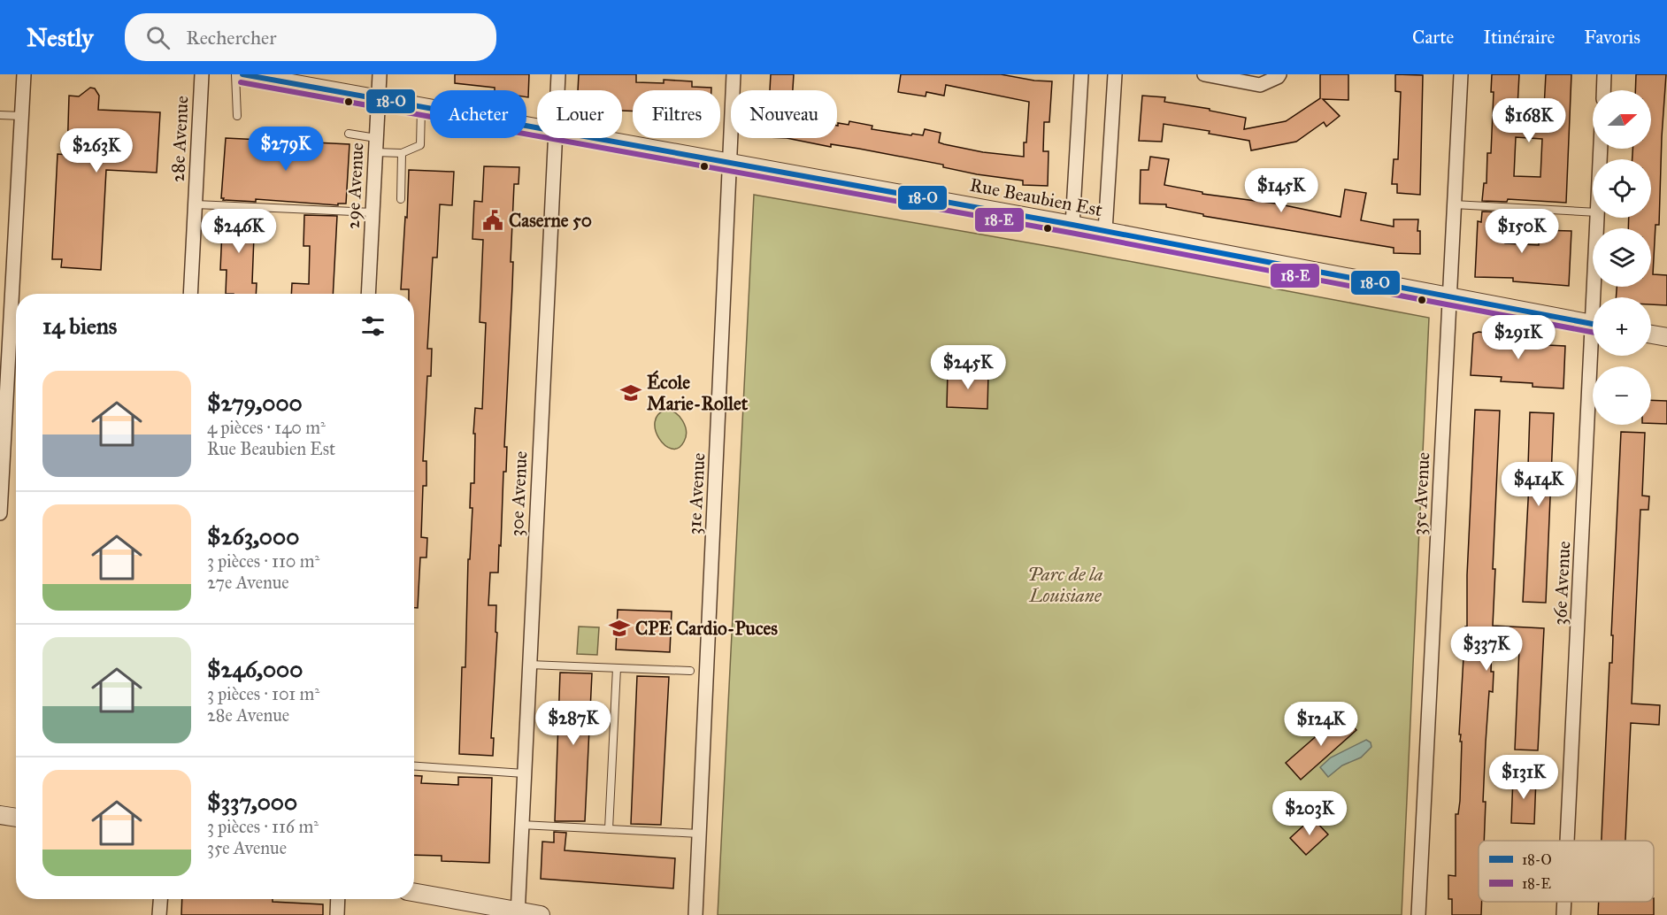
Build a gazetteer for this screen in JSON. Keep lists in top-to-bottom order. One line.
{"streets":{"street":["28e Avenue","29e Avenue","Rue Beaubien Est","30e Avenue","31e Avenue","35e Avenue","36e Avenue"]},"crossings":[["29e Avenue","Rue Beaubien Est"],["Rue Beaubien Est","31e Avenue"],["Rue Beaubien Est","35e Avenue"]],"parks":["Parc de la Louisiane"],"places":{"public building":["Caserne 50"],"school or university":["École Marie-Rollet","CPE Cardio-Puces"]},"lines":["transit line 18-O","transit line 18-E"],"legend":["18-O","18-E"],"north":"right","page":{"header":"Nestly","search":"Rechercher","nav":["Carte","Itinéraire","Favoris"],"map_buttons":["+","−"],"chip":["Acheter","Louer","Filtres","Nouveau"],"price":["$168K","$279K","$263K","$145K","$246K","$150K","$291K","$245K","$414K","$337K","$287K","$124K","$131K","$203K"],"heading":"14 biens","list":[{"name":"$279,000","note":"4 pièces · 140 m² · Rue Beaubien Est"},{"name":"$263,000","note":"3 pièces · 110 m² · 27e Avenue"},{"name":"$246,000","note":"3 pièces · 101 m² · 28e Avenue"},{"name":"$337,000","note":"3 pièces · 116 m² · 35e Avenue"}]}}
